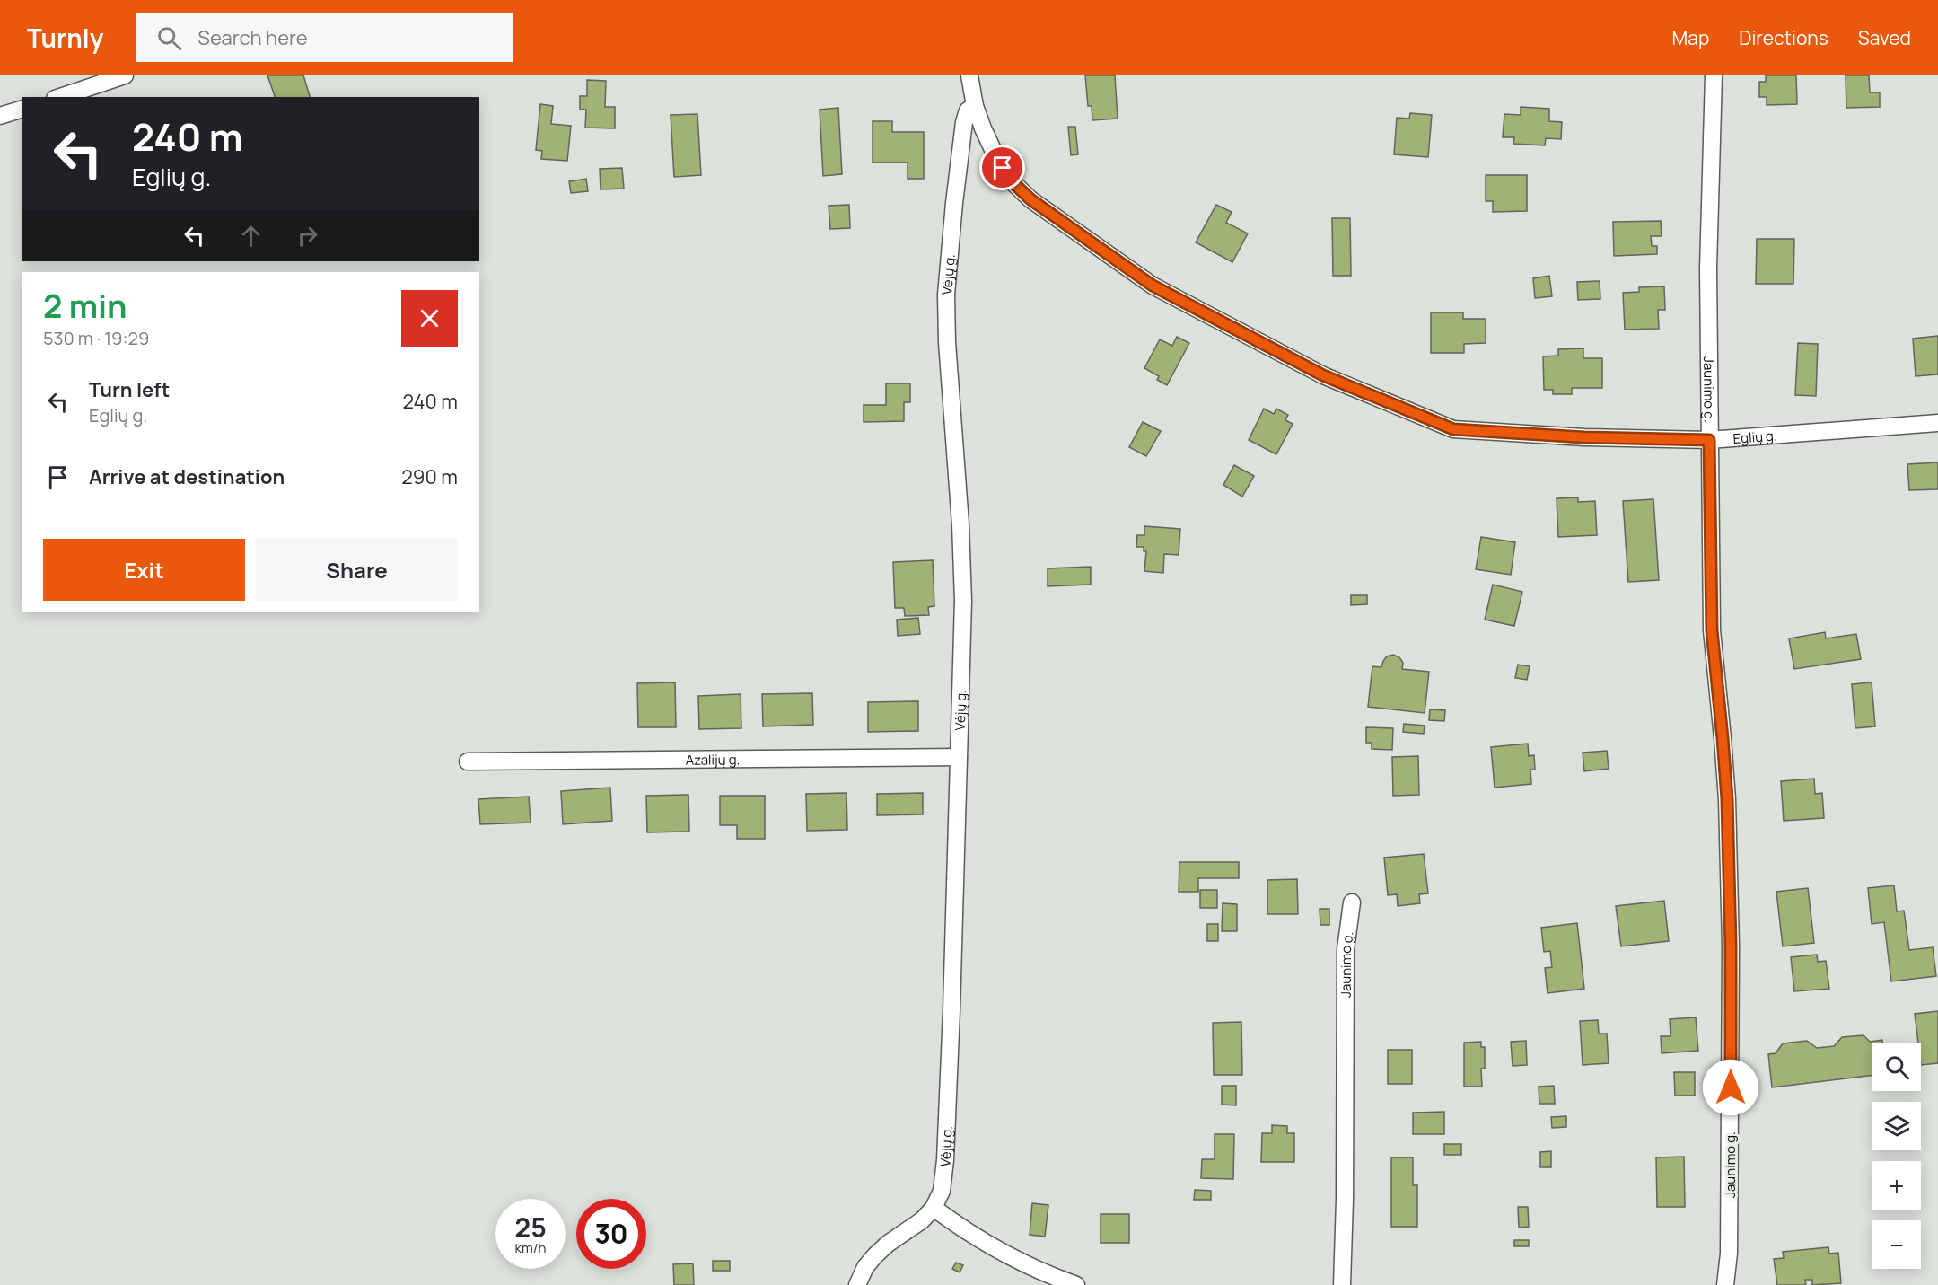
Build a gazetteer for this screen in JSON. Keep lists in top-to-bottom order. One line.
{"streets":{"street":["Vėjų g.","Jaunimo g.","Eglių g.","Azalijų g."]},"crossings":[["Vėjų g.","Eglių g."],["Vėjų g.","Azalijų g."],["Jaunimo g.","Eglių g."]],"page":{"header":"Turnly","search":"Search here","nav":["Map","Directions","Saved"],"turn":["240 m","Eglių g."],"heading":["2 min","530 m · 19:29"],"list":[{"name":"Turn left","note":"Eglių g.","value":"240 m"},{"name":"Arrive at destination","value":"290 m"}],"buttons":["Exit","Share"],"map_buttons":["+","−"],"speed":"25 km/h","limit":"30"}}
